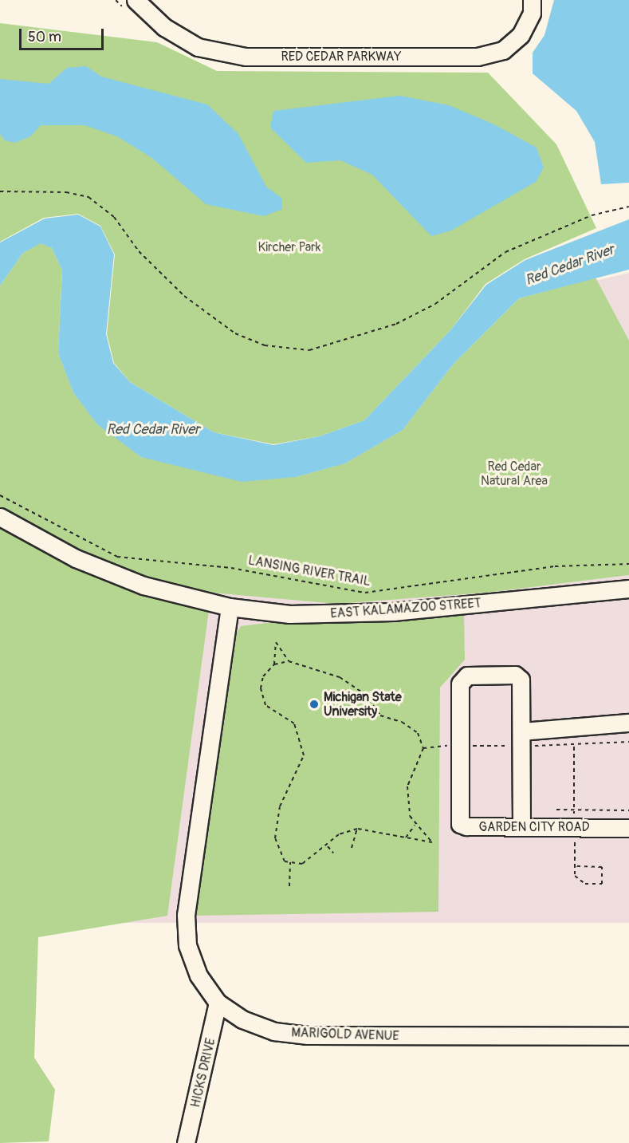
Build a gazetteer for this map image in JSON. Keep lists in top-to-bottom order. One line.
{"streets":{"street":["RED CEDAR PARKWAY","EAST KALAMAZOO STREET","GARDEN CITY ROAD","MARIGOLD AVENUE","HICKS DRIVE"],"path":["LANSING RIVER TRAIL"]},"crossings":[["EAST KALAMAZOO STREET","MARIGOLD AVENUE"],["MARIGOLD AVENUE","HICKS DRIVE"]],"water":["Red Cedar River"],"parks":["Kircher Park","Red Cedar Natural Area"],"places":["Michigan State University"],"scale_bar":"50 m"}
